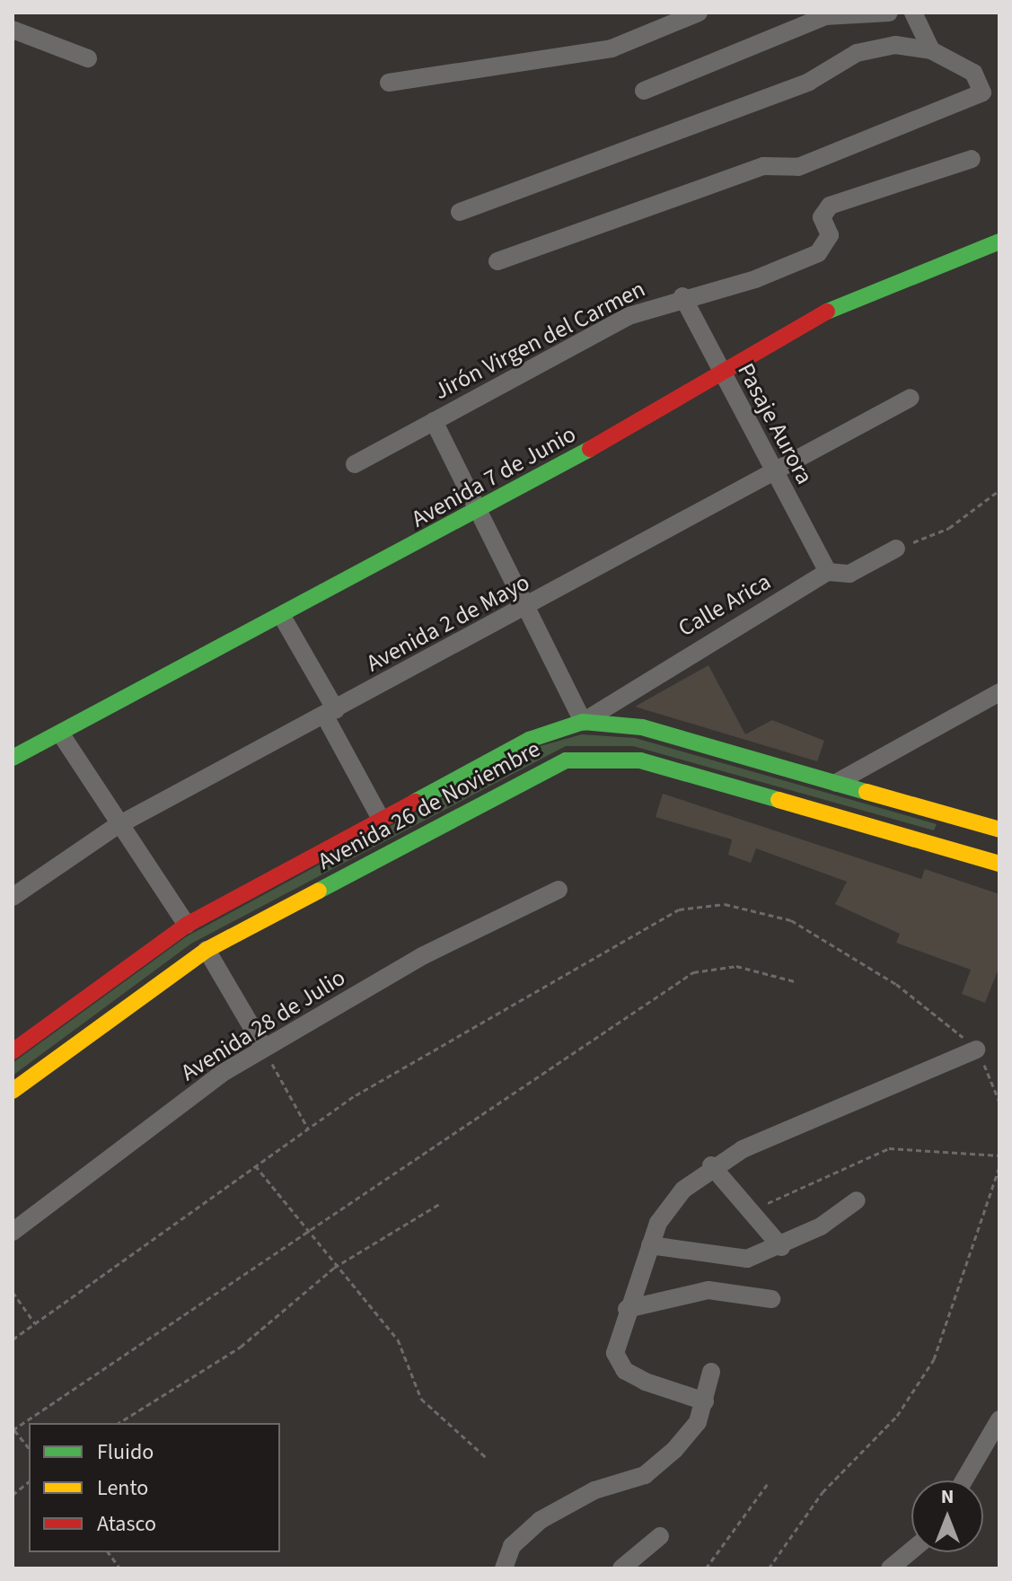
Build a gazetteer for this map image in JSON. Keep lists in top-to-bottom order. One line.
{"streets":{"main road":["Avenida 7 de Junio","Avenida 26 de Noviembre"],"street":["Jirón Virgen del Carmen","Pasaje Aurora","Calle Arica","Avenida 2 de Mayo","Avenida 28 de Julio"]},"crossings":[["Jirón Virgen del Carmen","Pasaje Aurora"],["Pasaje Aurora","Avenida 7 de Junio"],["Pasaje Aurora","Calle Arica"],["Pasaje Aurora","Avenida 2 de Mayo"],["Calle Arica","Avenida 26 de Noviembre"]],"legend":["Fluido","Lento","Atasco"],"north":"top"}
